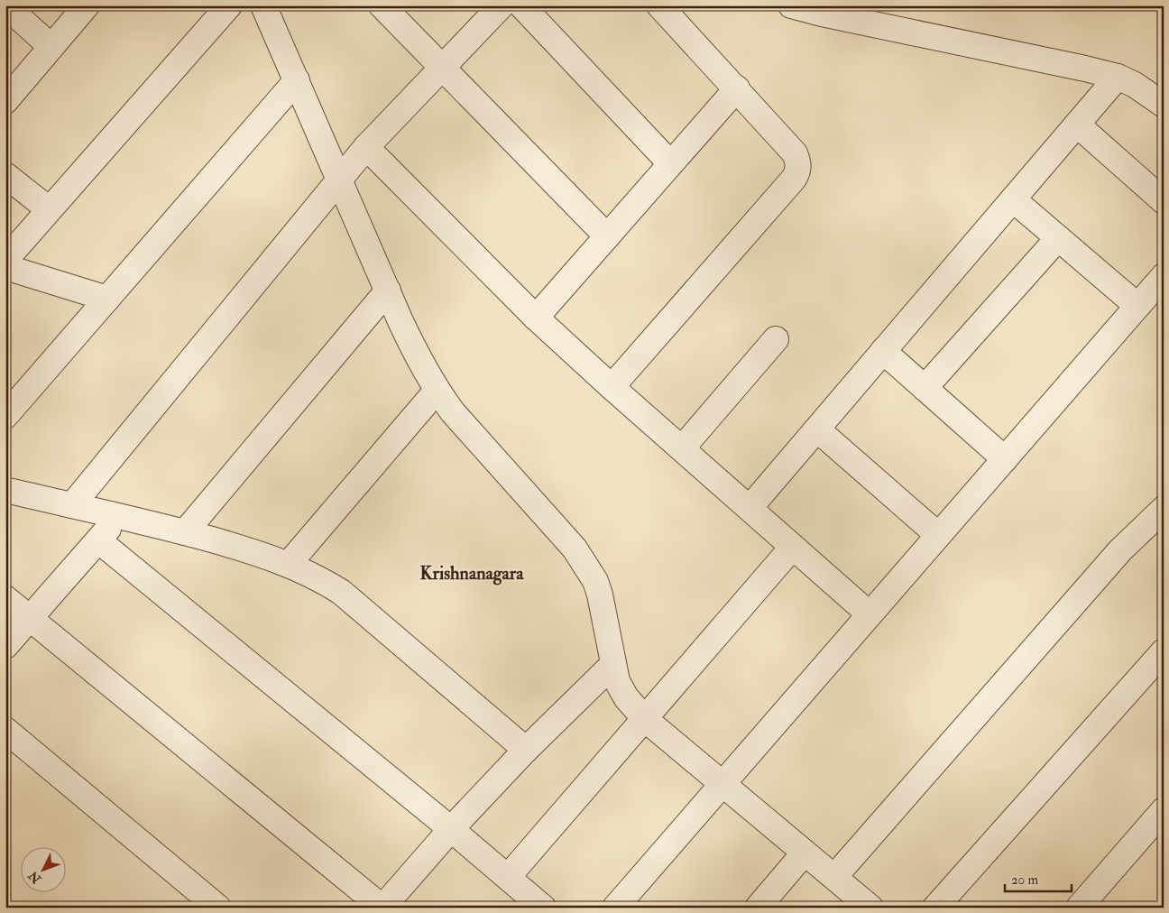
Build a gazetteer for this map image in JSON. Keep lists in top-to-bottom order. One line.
{"districts":["Krishnanagara"],"scale_bar":"20 m","north":"bottom left"}
